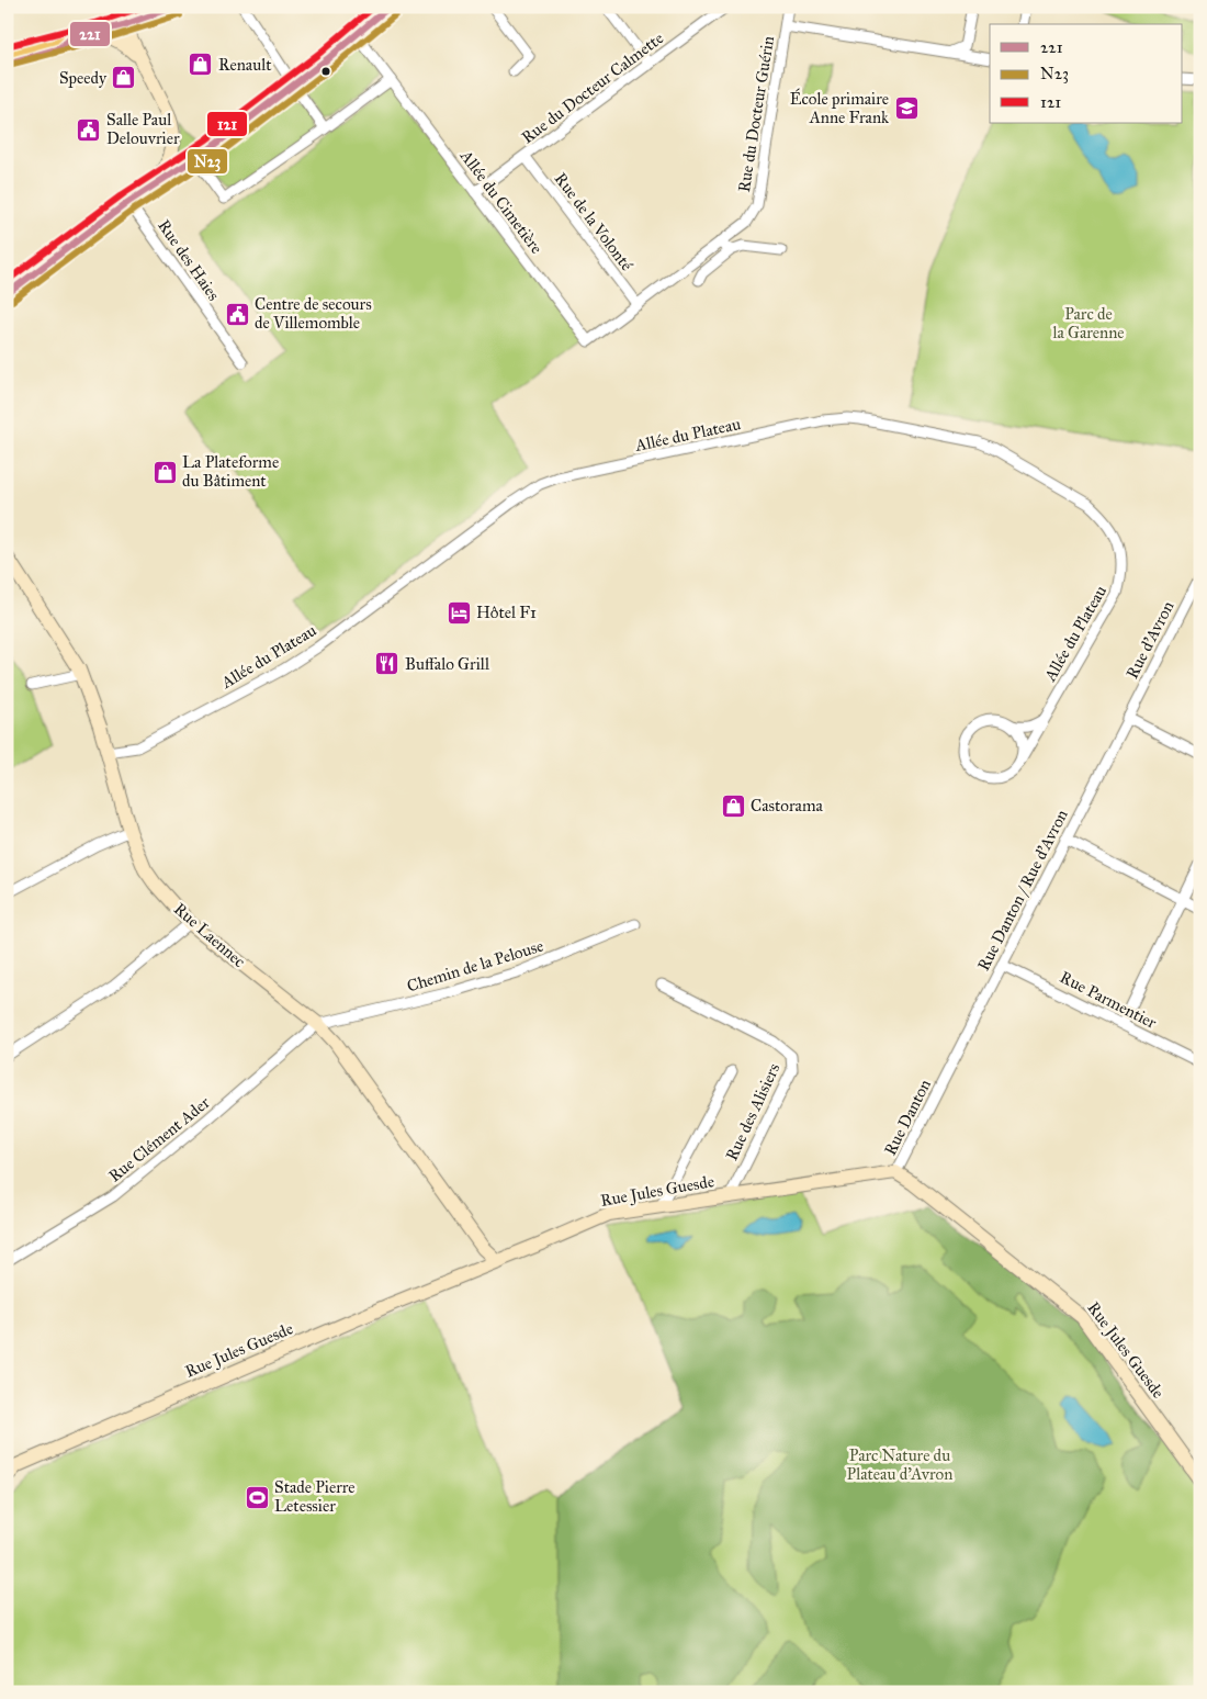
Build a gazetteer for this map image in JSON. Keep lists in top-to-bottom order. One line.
{"streets":{"street":["Rue du Docteur Calmette","Rue du Docteur Guérin","Allée du Cimetière","Rue de la Volonté","Rue des Haies","Allée du Plateau","Rue d'Avron","Rue Danton / Rue d'Avron","Rue Laennec","Chemin de la Pelouse","Rue Parmentier","Rue des Alisiers","Rue Danton","Rue Clément Ader","Rue Jules Guesde"]},"crossings":[["Rue du Docteur Calmette","Allée du Cimetière"],["Rue du Docteur Calmette","Rue de la Volonté"],["Rue du Docteur Guérin","Allée du Cimetière"],["Rue du Docteur Guérin","Rue de la Volonté"],["Allée du Plateau","Rue Laennec"],["Rue d'Avron","Rue Danton / Rue d'Avron"],["Rue Danton / Rue d'Avron","Rue Parmentier"],["Rue Danton / Rue d'Avron","Rue Danton"],["Rue Laennec","Chemin de la Pelouse"],["Rue Laennec","Rue Clément Ader"],["Rue Laennec","Rue Jules Guesde"],["Chemin de la Pelouse","Rue Clément Ader"],["Rue des Alisiers","Rue Jules Guesde"],["Rue Danton","Rue Jules Guesde"]],"parks":["Parc de la Garenne","Parc Nature du Plateau d'Avron"],"places":{"shop":["Renault","Speedy","La Plateforme du Bâtiment","Castorama"],"school or university":["École primaire Anne Frank"],"public building":["Salle Paul Delouvrier","Centre de secours de Villemomble"],"hotel":["Hôtel F1"],"restaurant":["Buffalo Grill"],"sports":["Stade Pierre Letessier"]},"lines":["transit line 221","transit line 121","transit line N23"],"legend":["221","N23","121"]}
